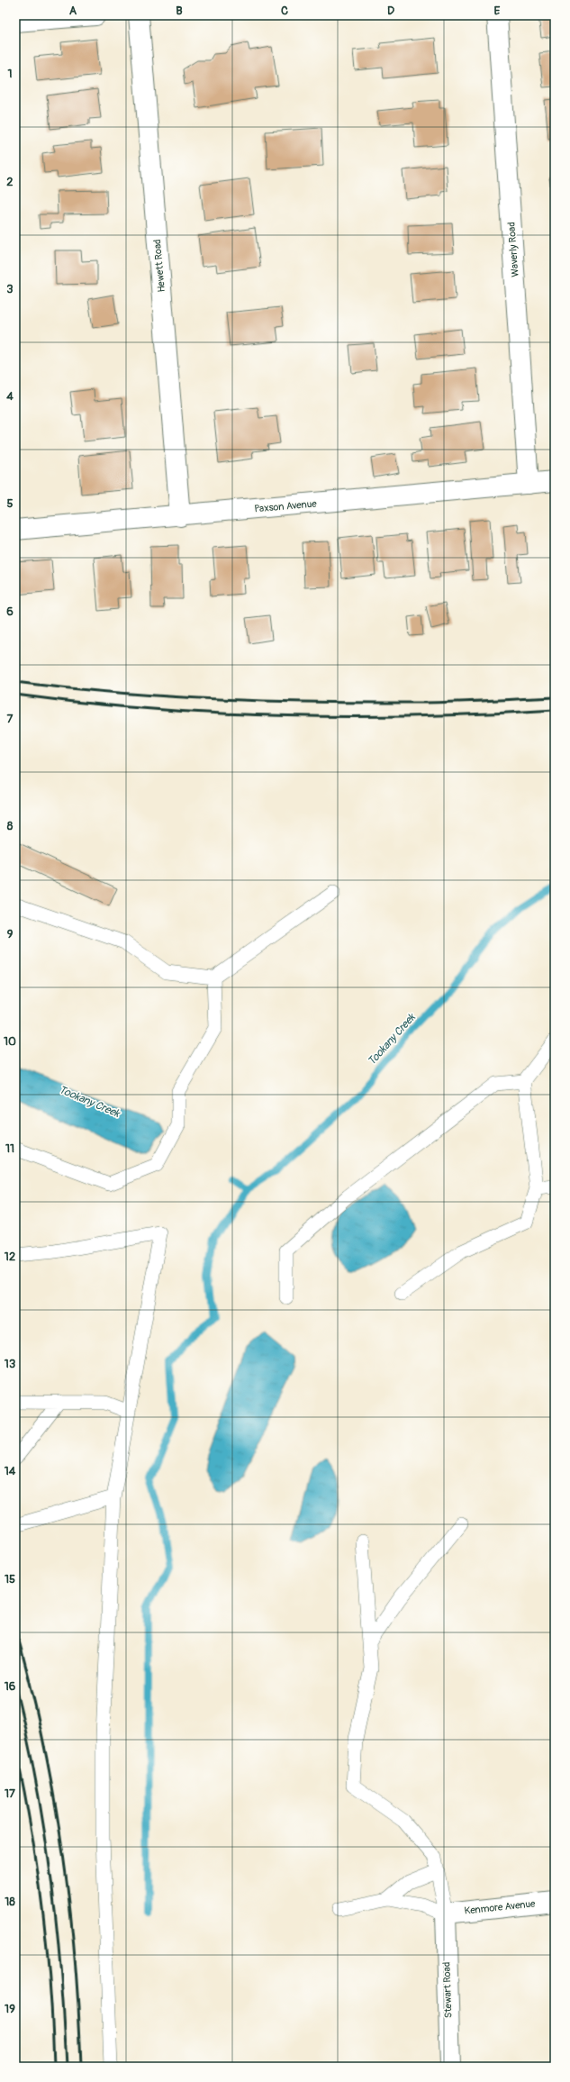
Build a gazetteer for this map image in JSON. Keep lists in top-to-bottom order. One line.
{"streets":{"street":["Waverly Road","Hewett Road","Paxson Avenue","Kenmore Avenue","Stewart Road"]},"crossings":[["Waverly Road","Paxson Avenue"],["Hewett Road","Paxson Avenue"],["Kenmore Avenue","Stewart Road"]],"water":["Tookany Creek"],"grid":{"columns":["A","B","C","D","E"],"rows":["1","2","3","4","5","6","7","8","9","10","11","12","13","14","15","16","17","18","19"]}}
